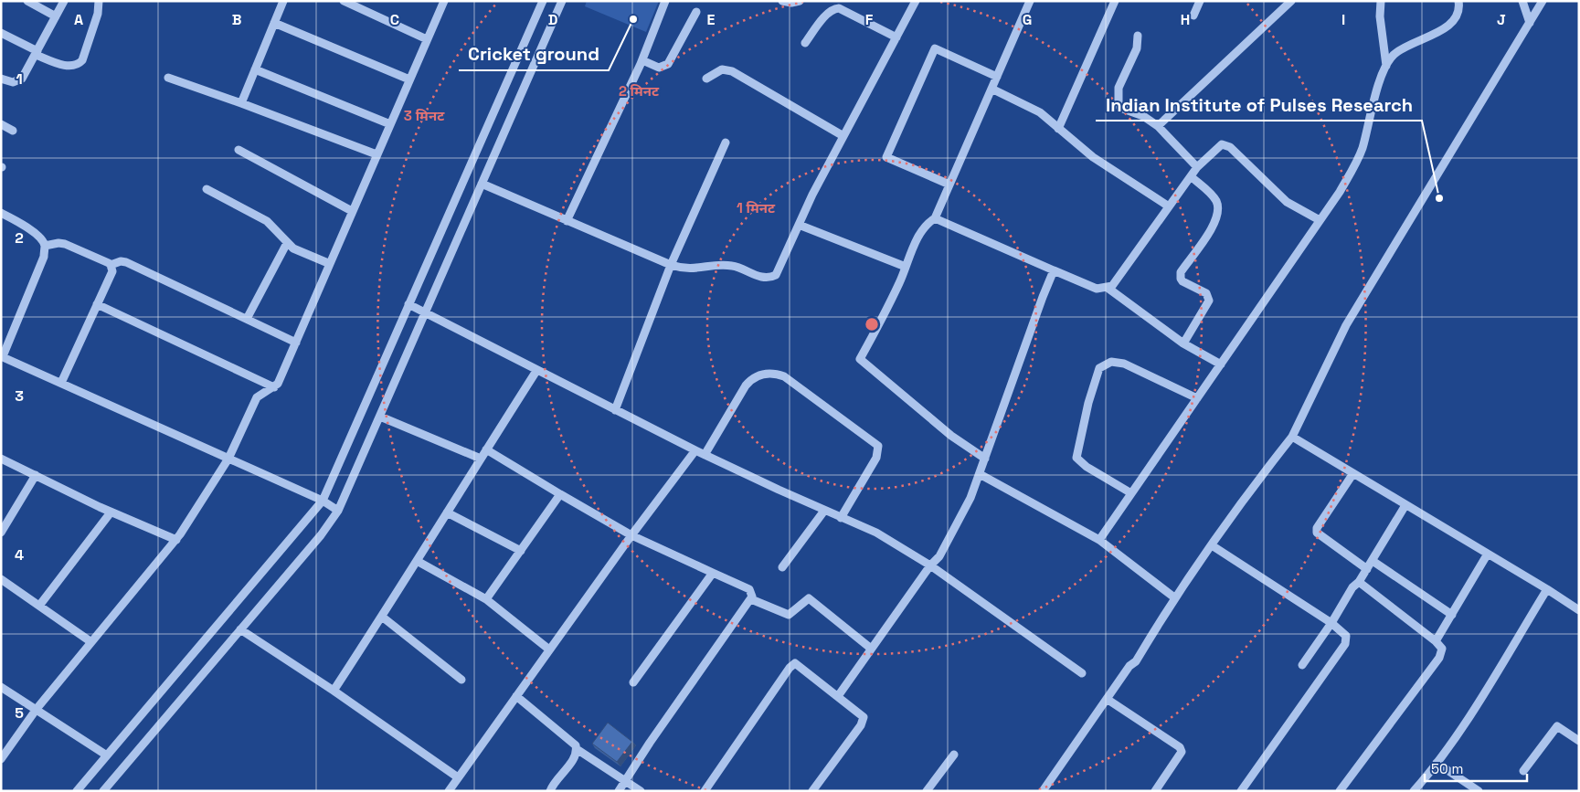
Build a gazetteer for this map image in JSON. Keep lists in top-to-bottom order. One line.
{"places":["Cricket ground","Indian Institute of Pulses Research"],"scale_bar":"50 m","grid":{"columns":["A","B","C","D","E","F","G","H","I","J"],"rows":["1","2","3","4","5"]},"rings":["2 मिनट","3 मिनट","1 मिनट"]}
